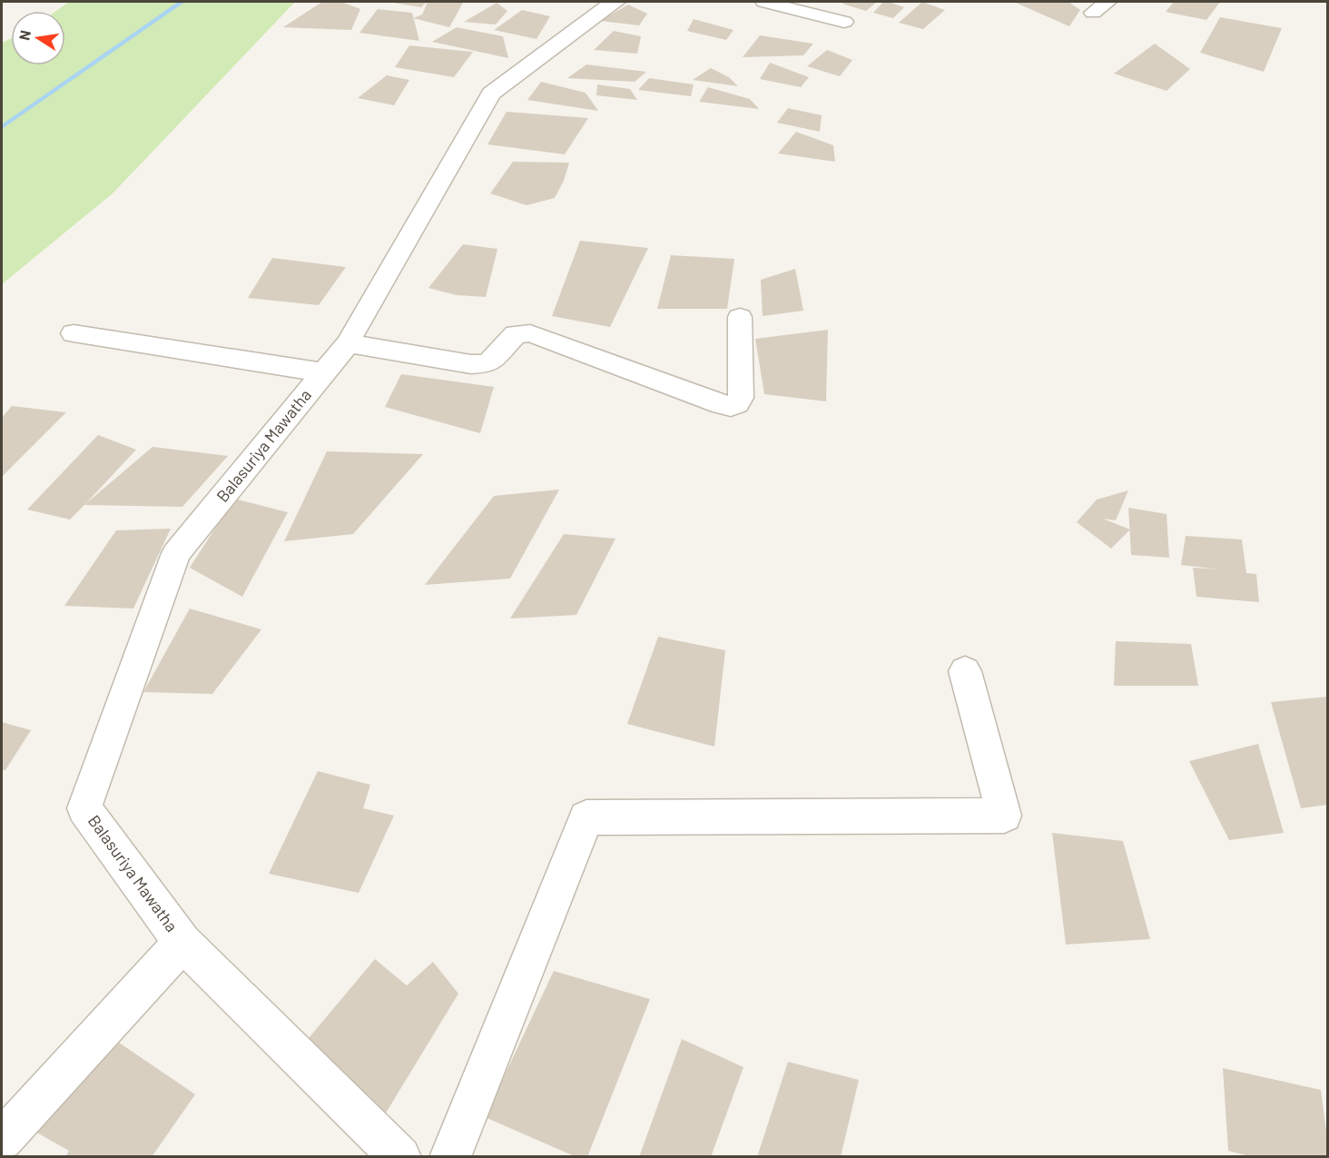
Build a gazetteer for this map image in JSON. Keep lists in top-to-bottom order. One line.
{"streets":{"street":["Balasuriya Mawatha"]},"north":"left"}
